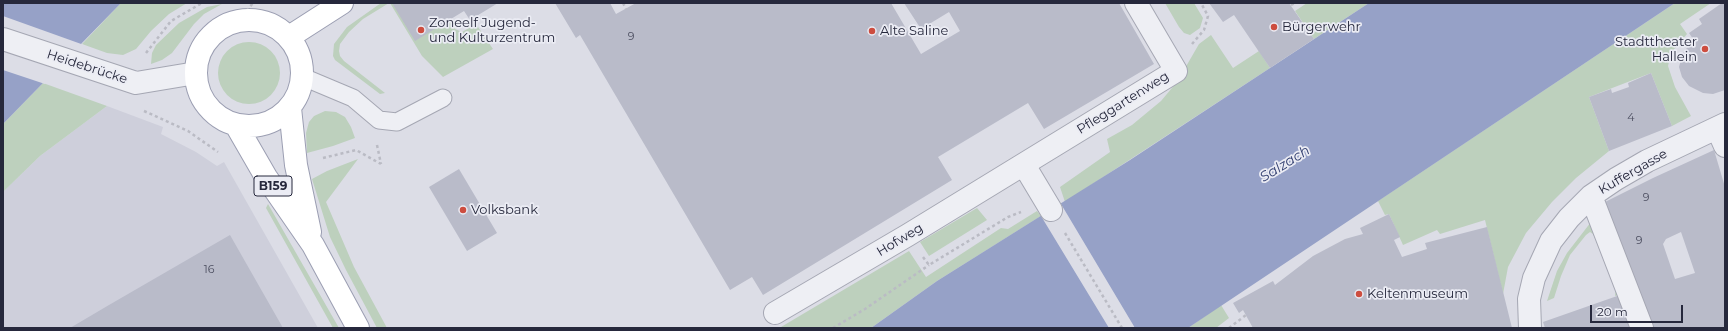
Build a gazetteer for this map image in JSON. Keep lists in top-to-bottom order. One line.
{"streets":{"main road":["B159"],"street":["Heidebrücke","Pfleggartenweg","Kuffergasse","Hofweg"]},"crossings":[["Heidebrücke","B159"],["Pfleggartenweg","Hofweg"]],"water":["Salzach"],"places":["Bürgerwehr","Zoneelf Jugend- und Kulturzentrum","Alte Saline","Stadttheater Hallein","Volksbank","Keltenmuseum"],"house_numbers":["9","4","9","9","16"],"scale_bar":"20 m"}
